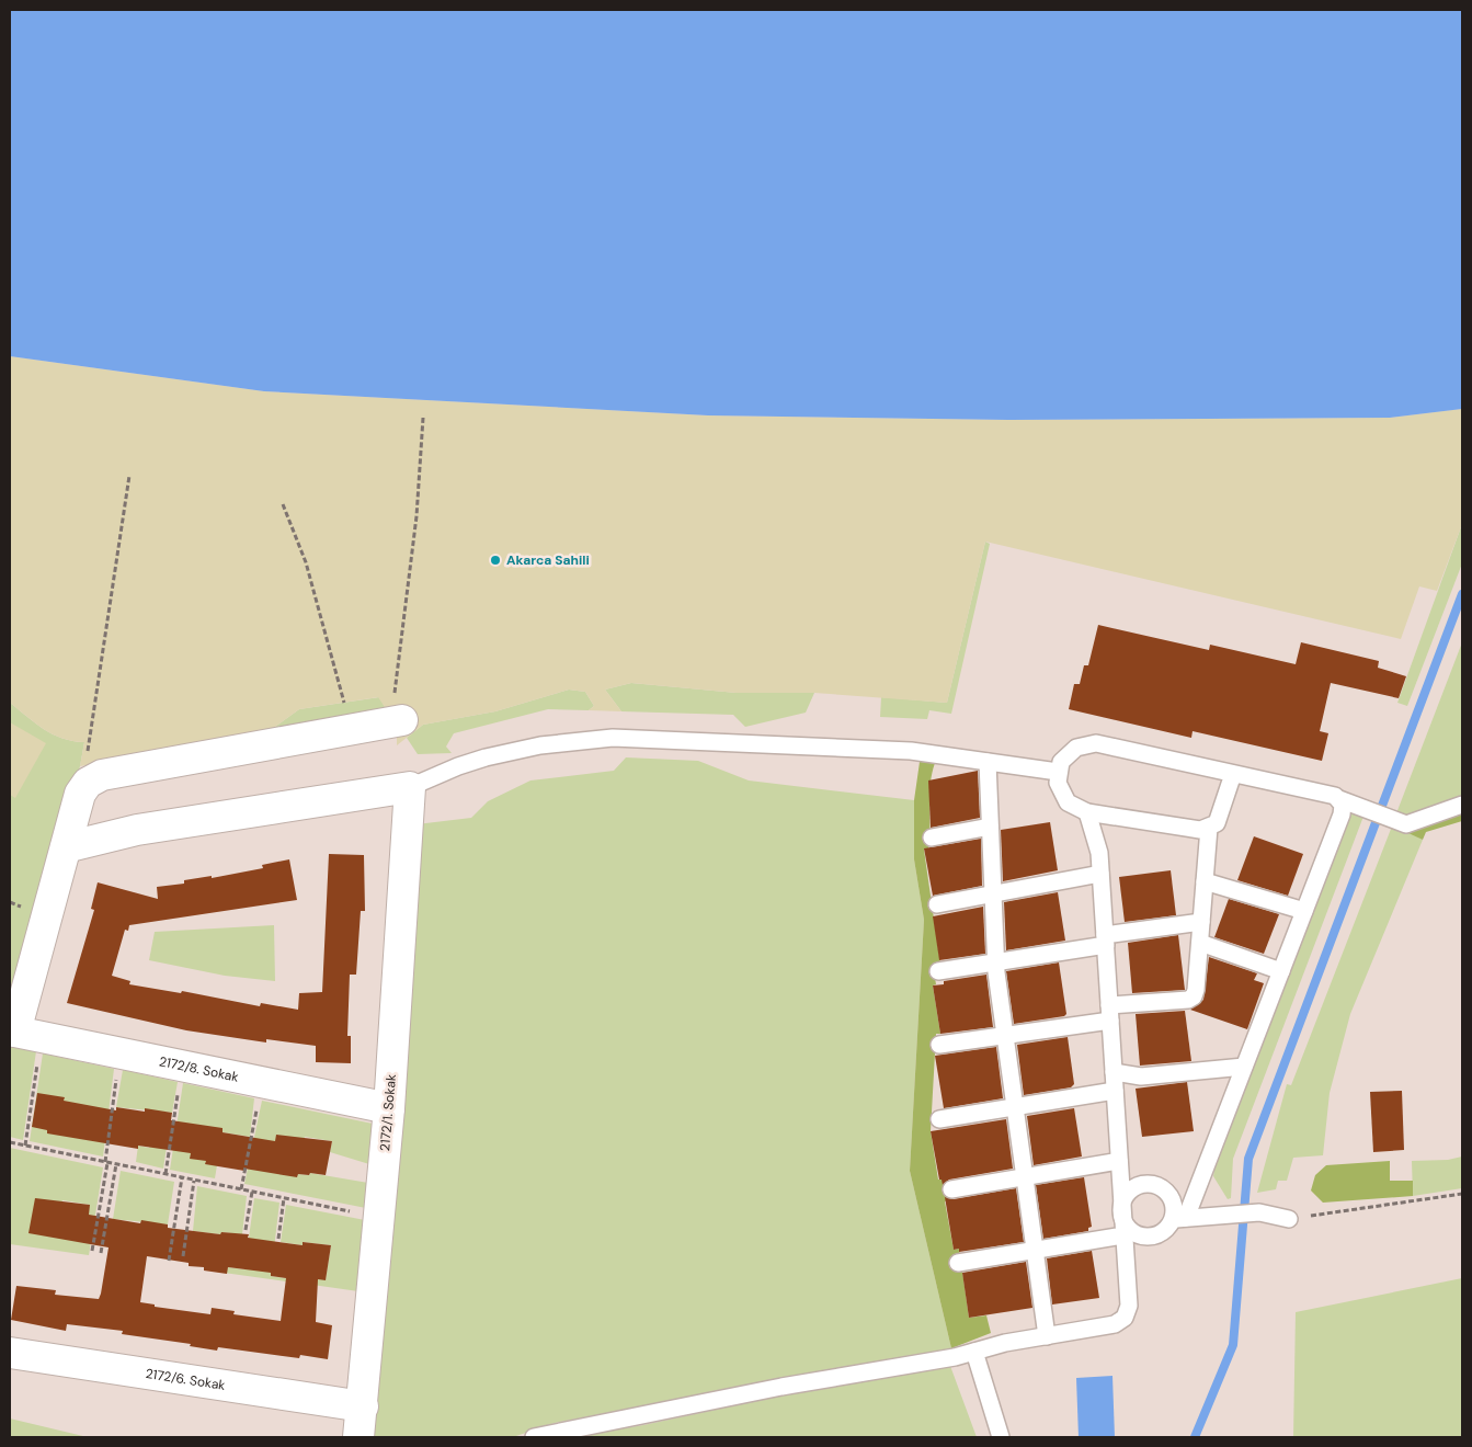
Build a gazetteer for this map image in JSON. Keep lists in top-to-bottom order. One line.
{"streets":{"street":["2172/8. Sokak","2172/1. Sokak","2172/6. Sokak"]},"crossings":[["2172/8. Sokak","2172/1. Sokak"],["2172/1. Sokak","2172/6. Sokak"]],"places":["Akarca Sahili"]}
